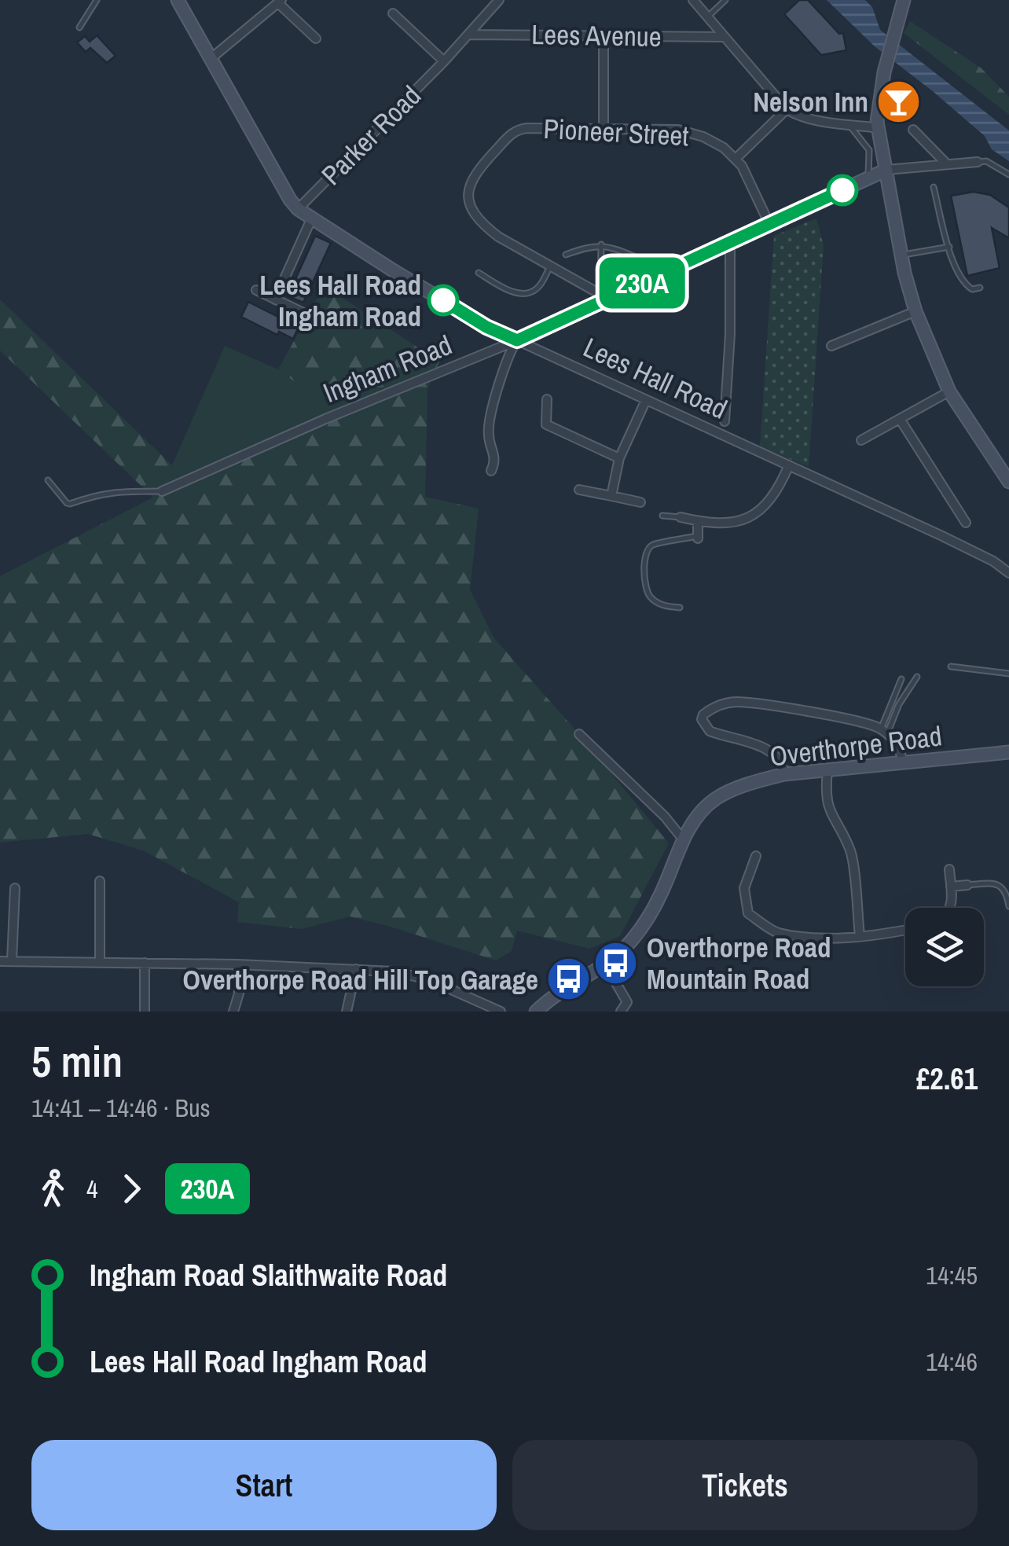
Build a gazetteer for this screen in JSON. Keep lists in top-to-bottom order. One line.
{"streets":{"street":["Lees Avenue","Pioneer Street","Parker Road","Ingham Road","Lees Hall Road","Overthorpe Road"]},"crossings":[["Lees Avenue","Parker Road"],["Pioneer Street","Ingham Road"],["Parker Road","Lees Hall Road"],["Ingham Road","Lees Hall Road"]],"places":{"bar":["Nelson Inn"],"other":["Lees Hall Road Ingham Road"],"bus stop":["Overthorpe Road Mountain Road","Overthorpe Road Hill Top Garage"]},"lines":["bus line 230A"],"page":{"on_map":"230A","heading":["5 min","14:41 – 14:46 · Bus","£2.61"],"legs":["4","230A"],"list":[{"name":"Ingham Road Slaithwaite Road","value":"14:45"},{"name":"Lees Hall Road Ingham Road","value":"14:46"}],"buttons":["Start","Tickets"]}}
